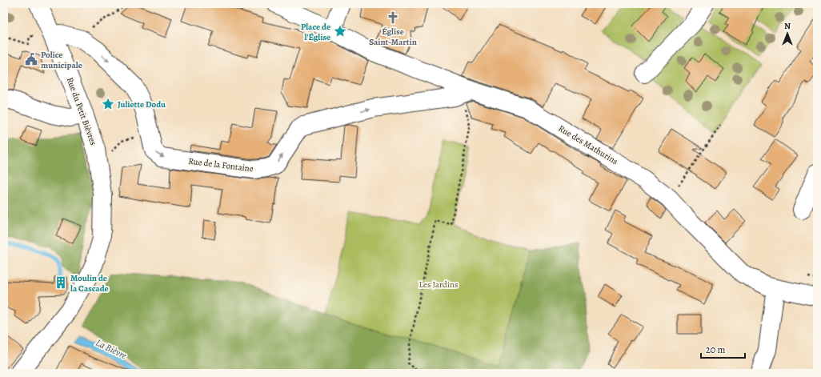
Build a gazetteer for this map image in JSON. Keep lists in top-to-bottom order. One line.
{"streets":{"street":["Rue du Petit Bièvres","Rue des Mathurins","Rue de la Fontaine"]},"crossings":[["Rue du Petit Bièvres","Rue de la Fontaine"],["Rue des Mathurins","Rue de la Fontaine"]],"one_way":["Rue de la Fontaine"],"water":["La Bièvre"],"parks":["Les Jardins"],"places":{"church":["Église Saint-Martin"],"place":["Place de l'Église","Juliette Dodu"],"public building":["Police municipale"],"building":["Moulin de la Cascade"]},"scale_bar":"20 m","north":"top"}
